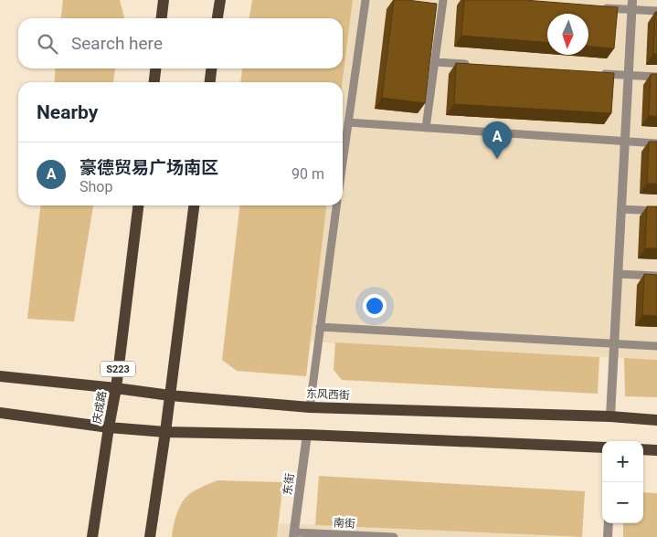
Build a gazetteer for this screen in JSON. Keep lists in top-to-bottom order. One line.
{"streets":{"main road":["S223","东风西街","庆成路"],"street":["东街"],"lane":["南街"]},"crossings":[["东风西街","庆成路"],["东街","南街"]],"north":"bottom","page":{"search":"Search here","heading":"Nearby","pins":"A","list":[{"mark":"A","name":"豪德贸易广场南区","note":"Shop","value":"90 m"}],"map_buttons":["+","−"]}}
